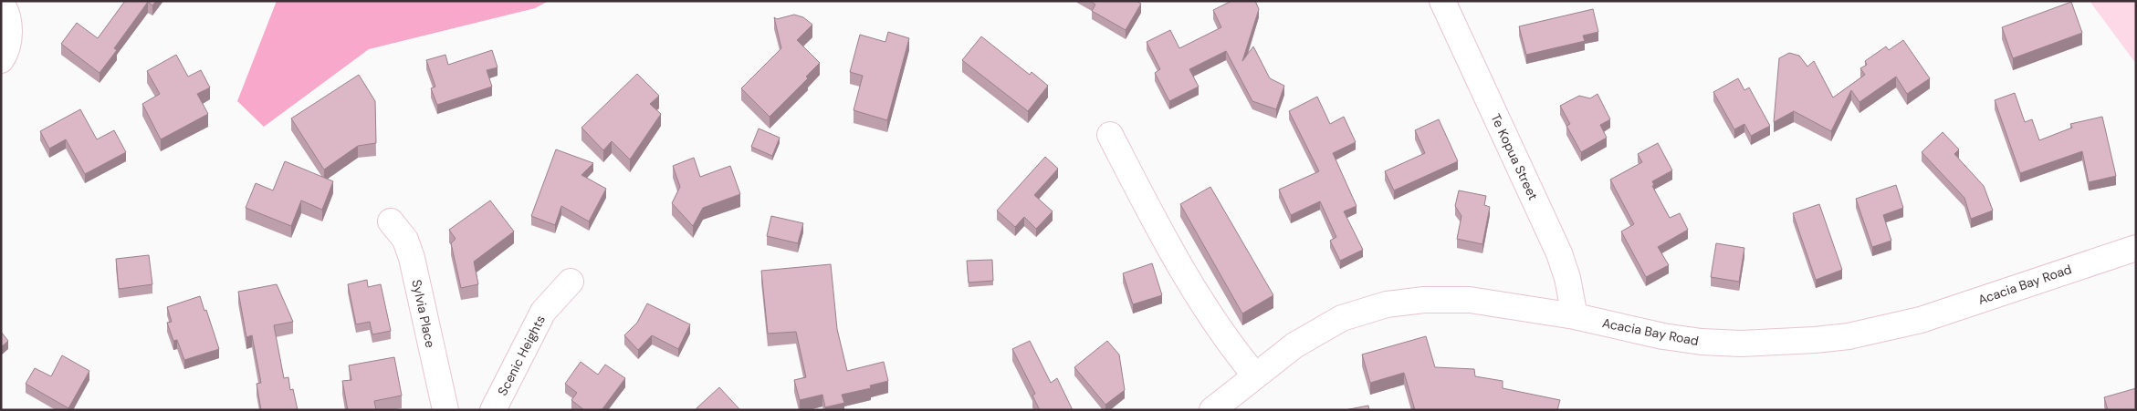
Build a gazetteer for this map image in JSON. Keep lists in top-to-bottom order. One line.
{"streets":{"street":["Te Kopua Street","Acacia Bay Road","Sylvia Place","Scenic Heights"]},"crossings":[["Te Kopua Street","Acacia Bay Road"]]}
